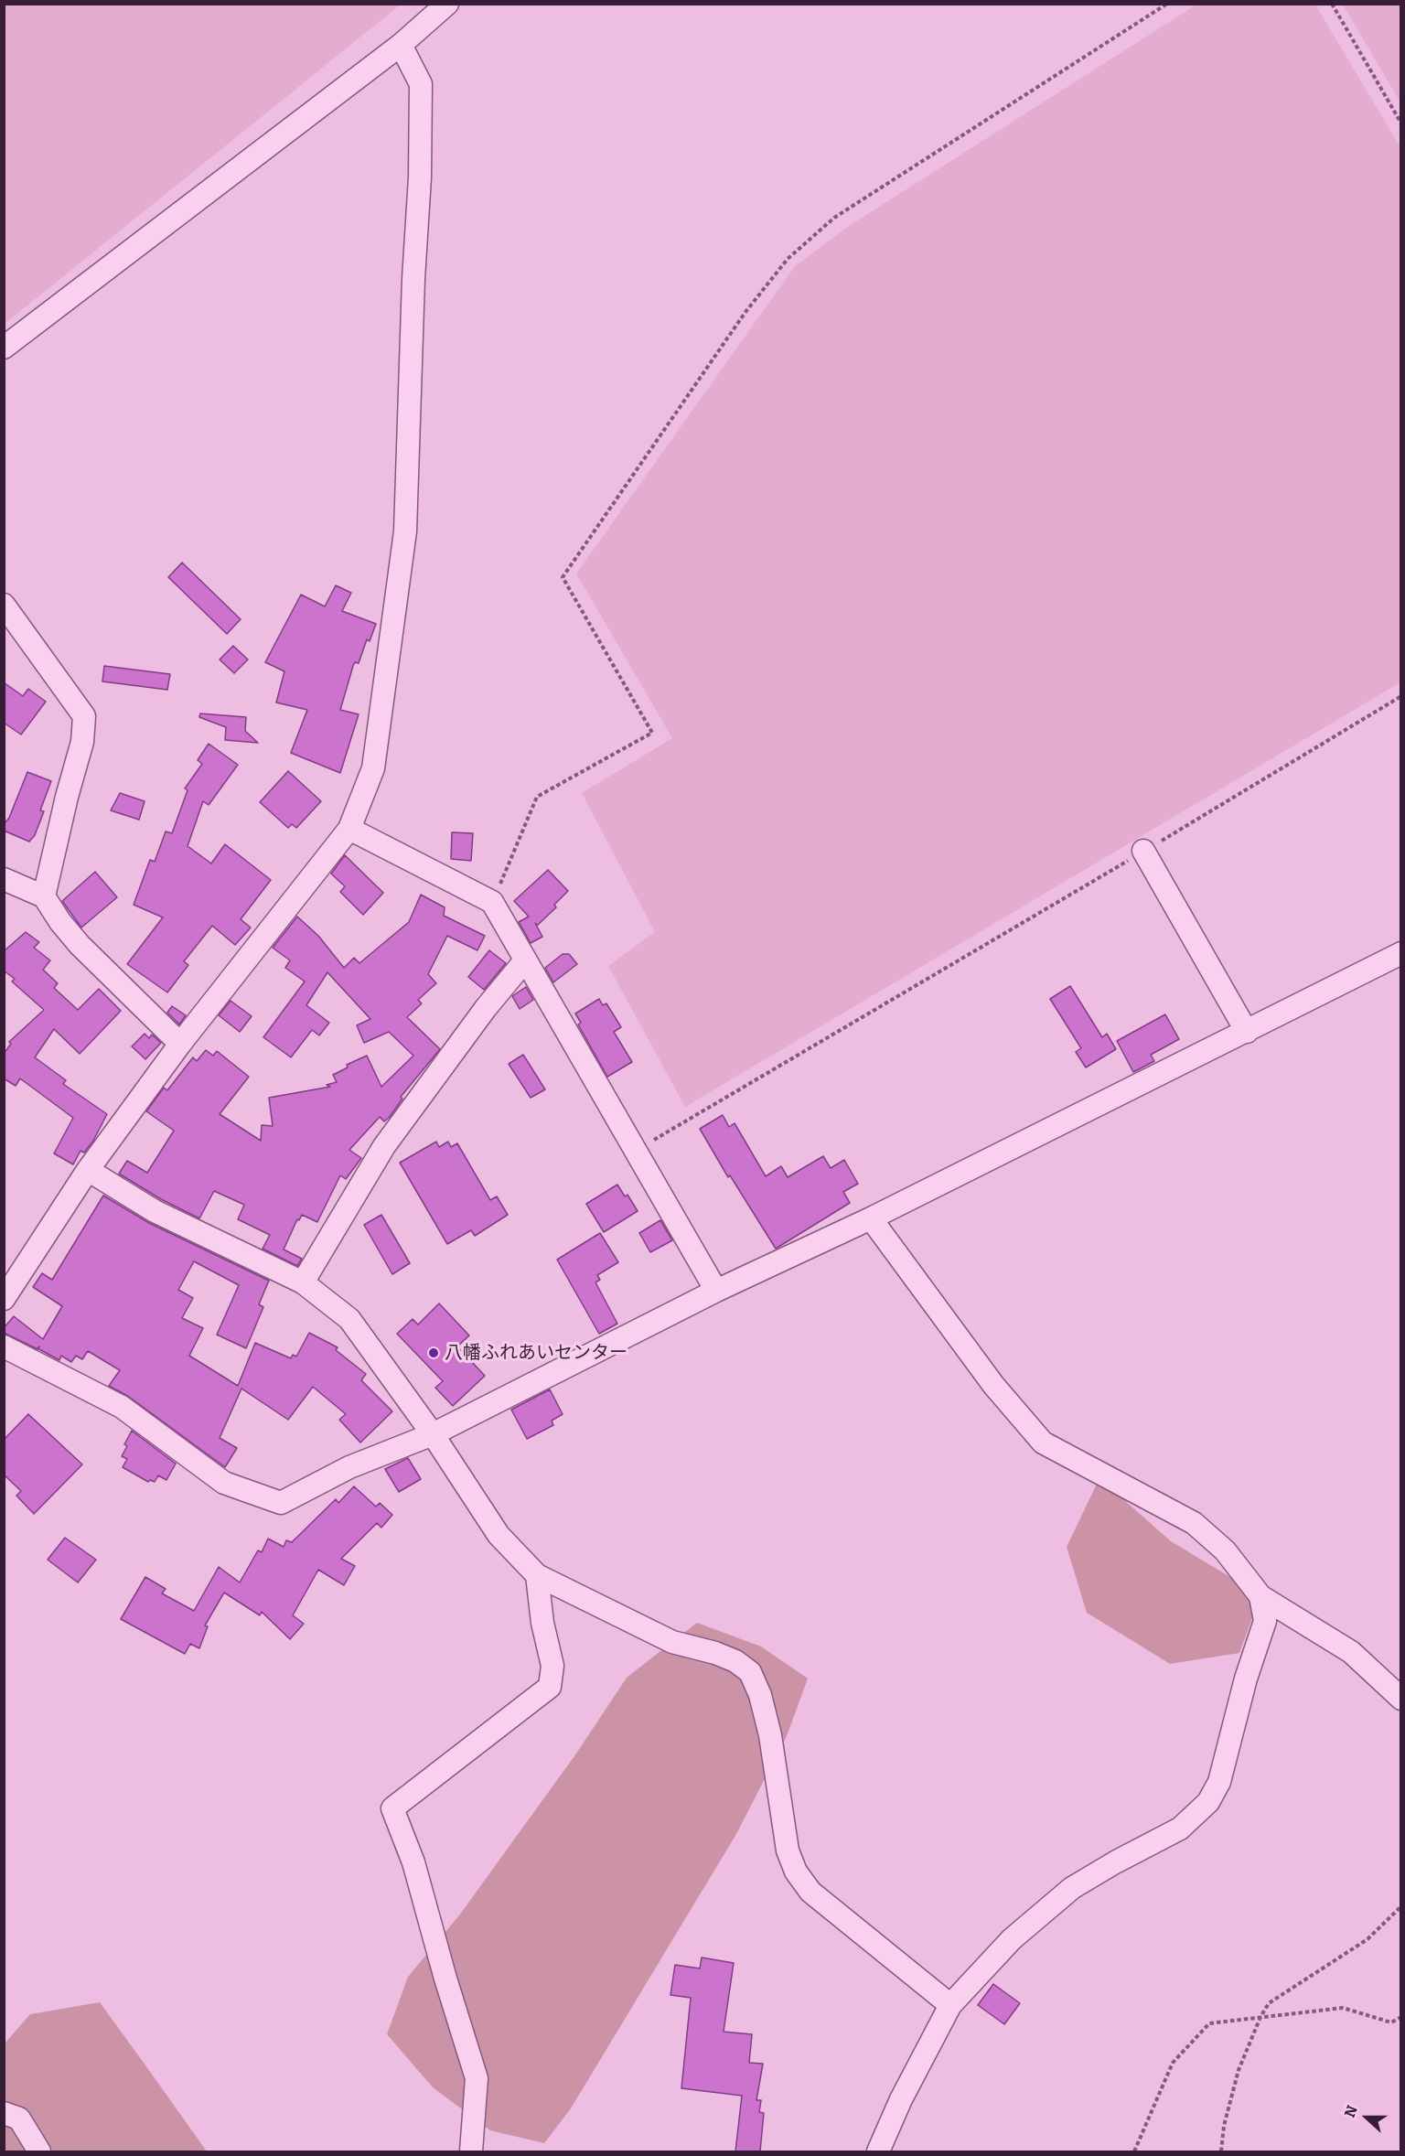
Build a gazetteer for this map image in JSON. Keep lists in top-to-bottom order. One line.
{"places":["八幡ふれあいセンター"],"north":"left"}
